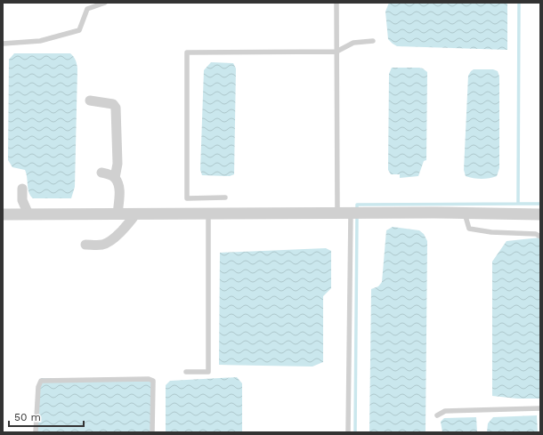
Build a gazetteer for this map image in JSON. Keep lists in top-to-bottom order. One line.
{"scale_bar":"50 m"}
